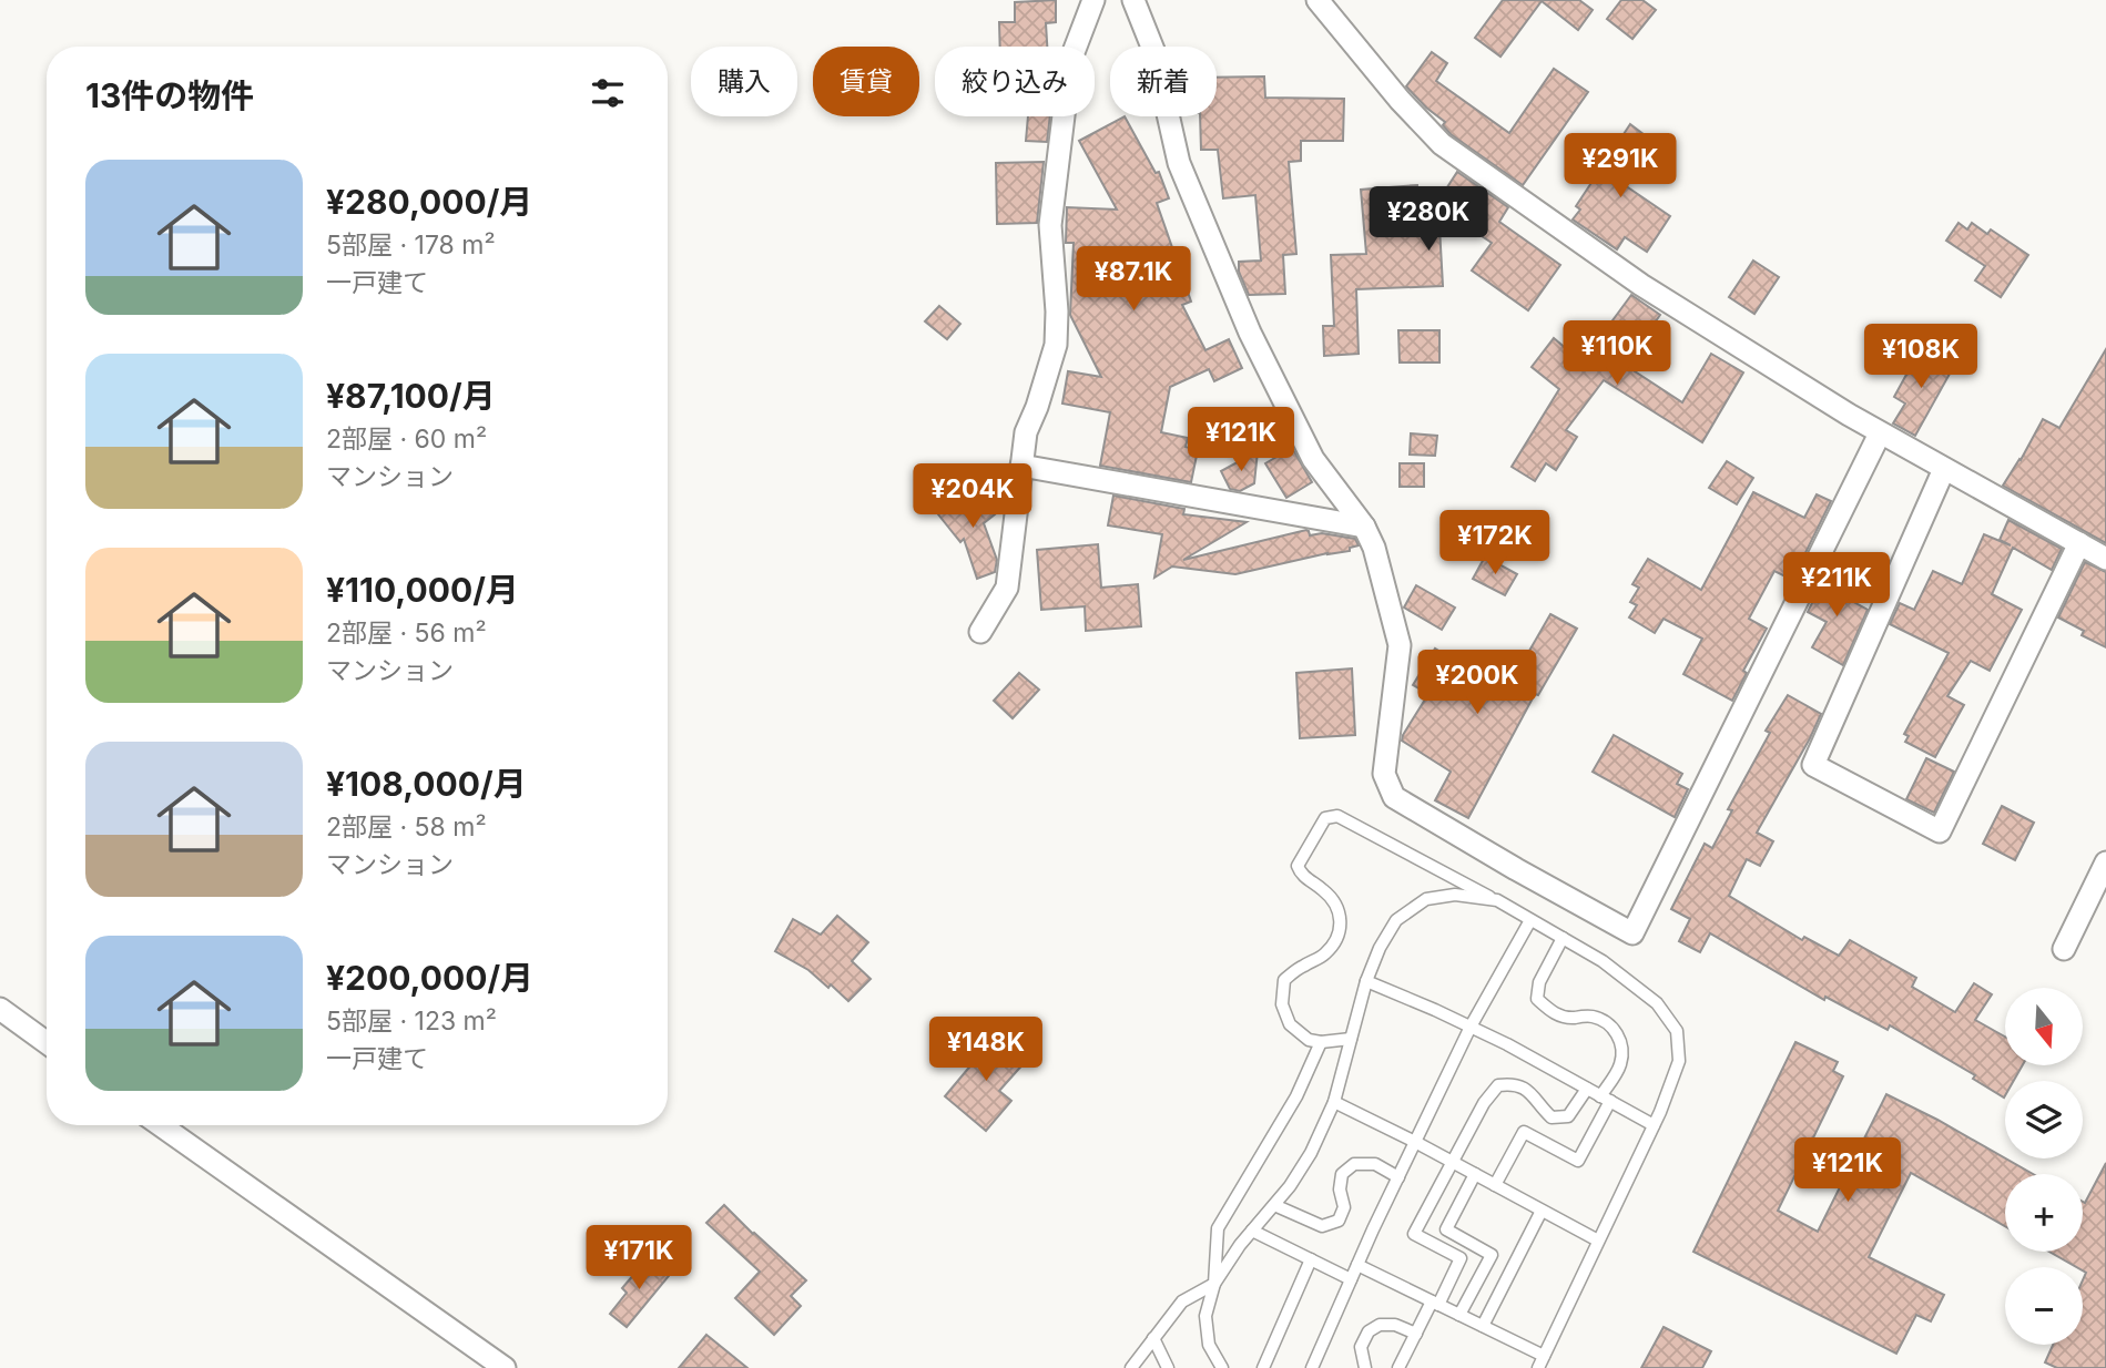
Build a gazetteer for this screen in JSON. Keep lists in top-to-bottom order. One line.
{"north":"bottom","page":{"chip":["購入","賃貸","絞り込み","新着"],"heading":"13件の物件","price":["¥291K","¥280K","¥87.1K","¥110K","¥108K","¥121K","¥204K","¥172K","¥211K","¥200K","¥148K","¥121K","¥171K"],"list":[{"name":"¥280,000/月","note":"5部屋 · 178 m² · 一戸建て"},{"name":"¥87,100/月","note":"2部屋 · 60 m² · マンション"},{"name":"¥110,000/月","note":"2部屋 · 56 m² · マンション"},{"name":"¥108,000/月","note":"2部屋 · 58 m² · マンション"},{"name":"¥200,000/月","note":"5部屋 · 123 m² · 一戸建て"}],"map_buttons":["+","−"]}}
